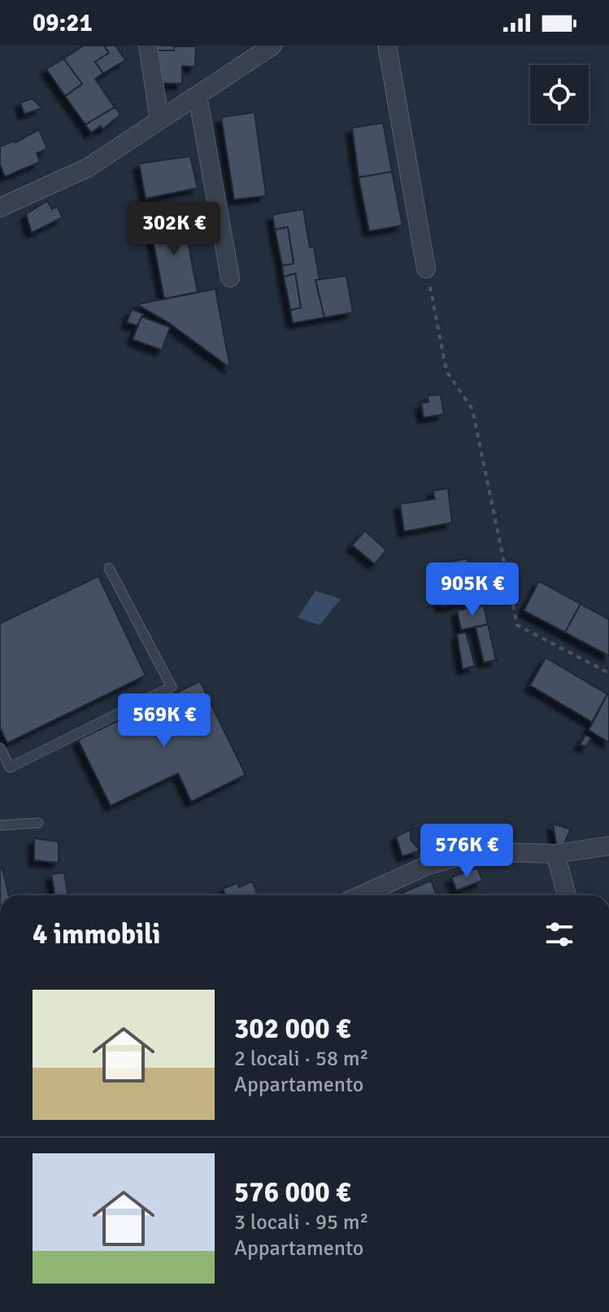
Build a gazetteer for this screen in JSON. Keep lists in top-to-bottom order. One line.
{"page":{"status":"09:21","price":["302K €","905K €","569K €","576K €"],"heading":"4 immobili","list":[{"name":"302 000 €","note":"2 locali · 58 m² · Appartamento"},{"name":"576 000 €","note":"3 locali · 95 m² · Appartamento"}]}}
